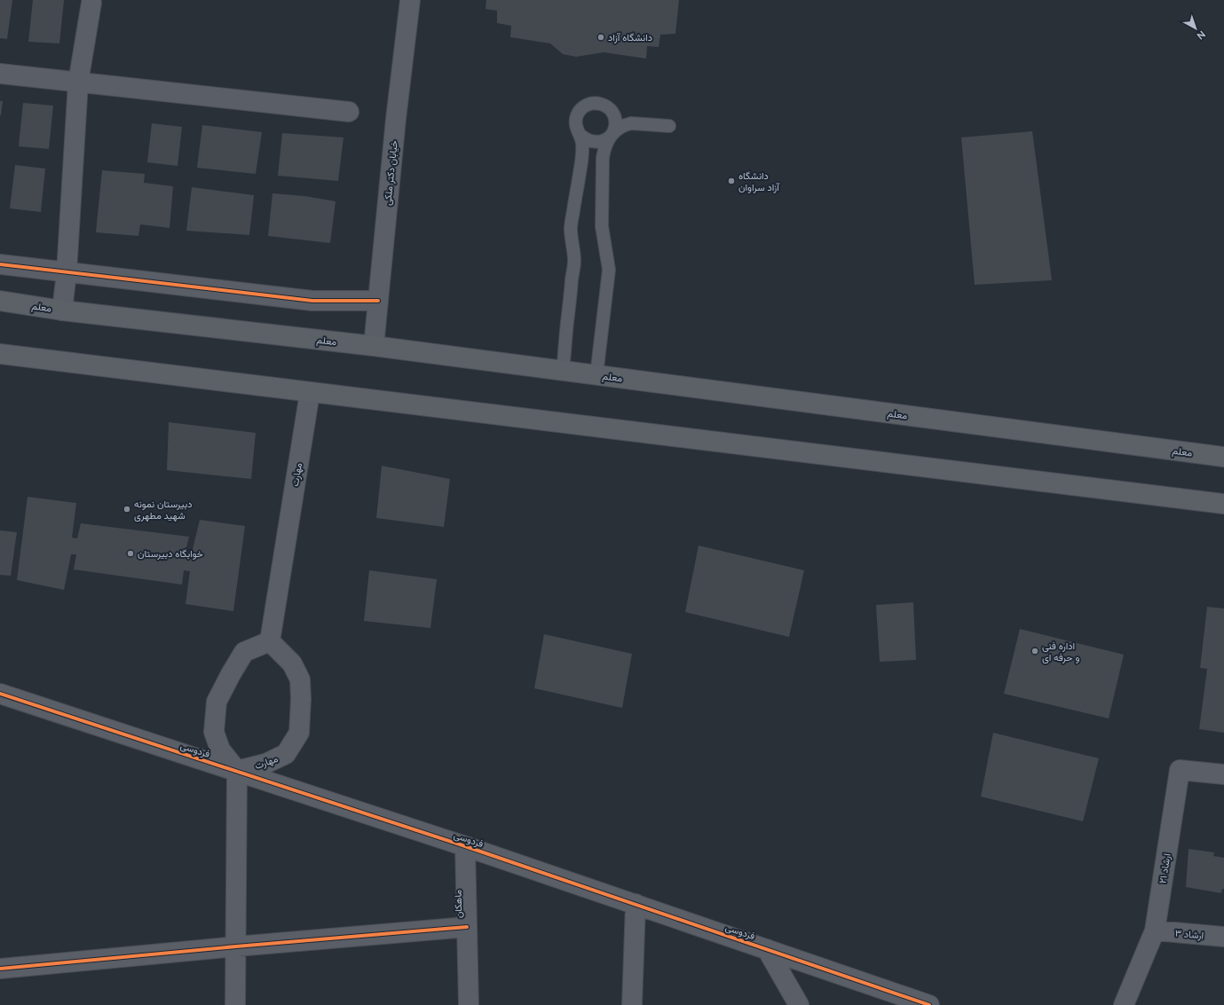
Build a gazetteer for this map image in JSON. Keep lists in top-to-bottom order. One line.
{"streets":{"main road":["معلم"],"street":["خیابان دکتر ملکی","مهارت","فردوسی","ارشاد ۲۱","ماهکان","ارشاد ۳"]},"crossings":[["خیابان دکتر ملکی","معلم"],["مهارت","فردوسی"],["فردوسی","ماهکان"],["ارشاد ۲۱","ارشاد ۳"]],"places":["دانشگاه آزاد","دانشگاه آزاد سراوان","دبیرستان نمونه شهید مطهری","خوابگاه دبیرستان","اداره فنی و حرفه ای"],"north":"bottom right"}
